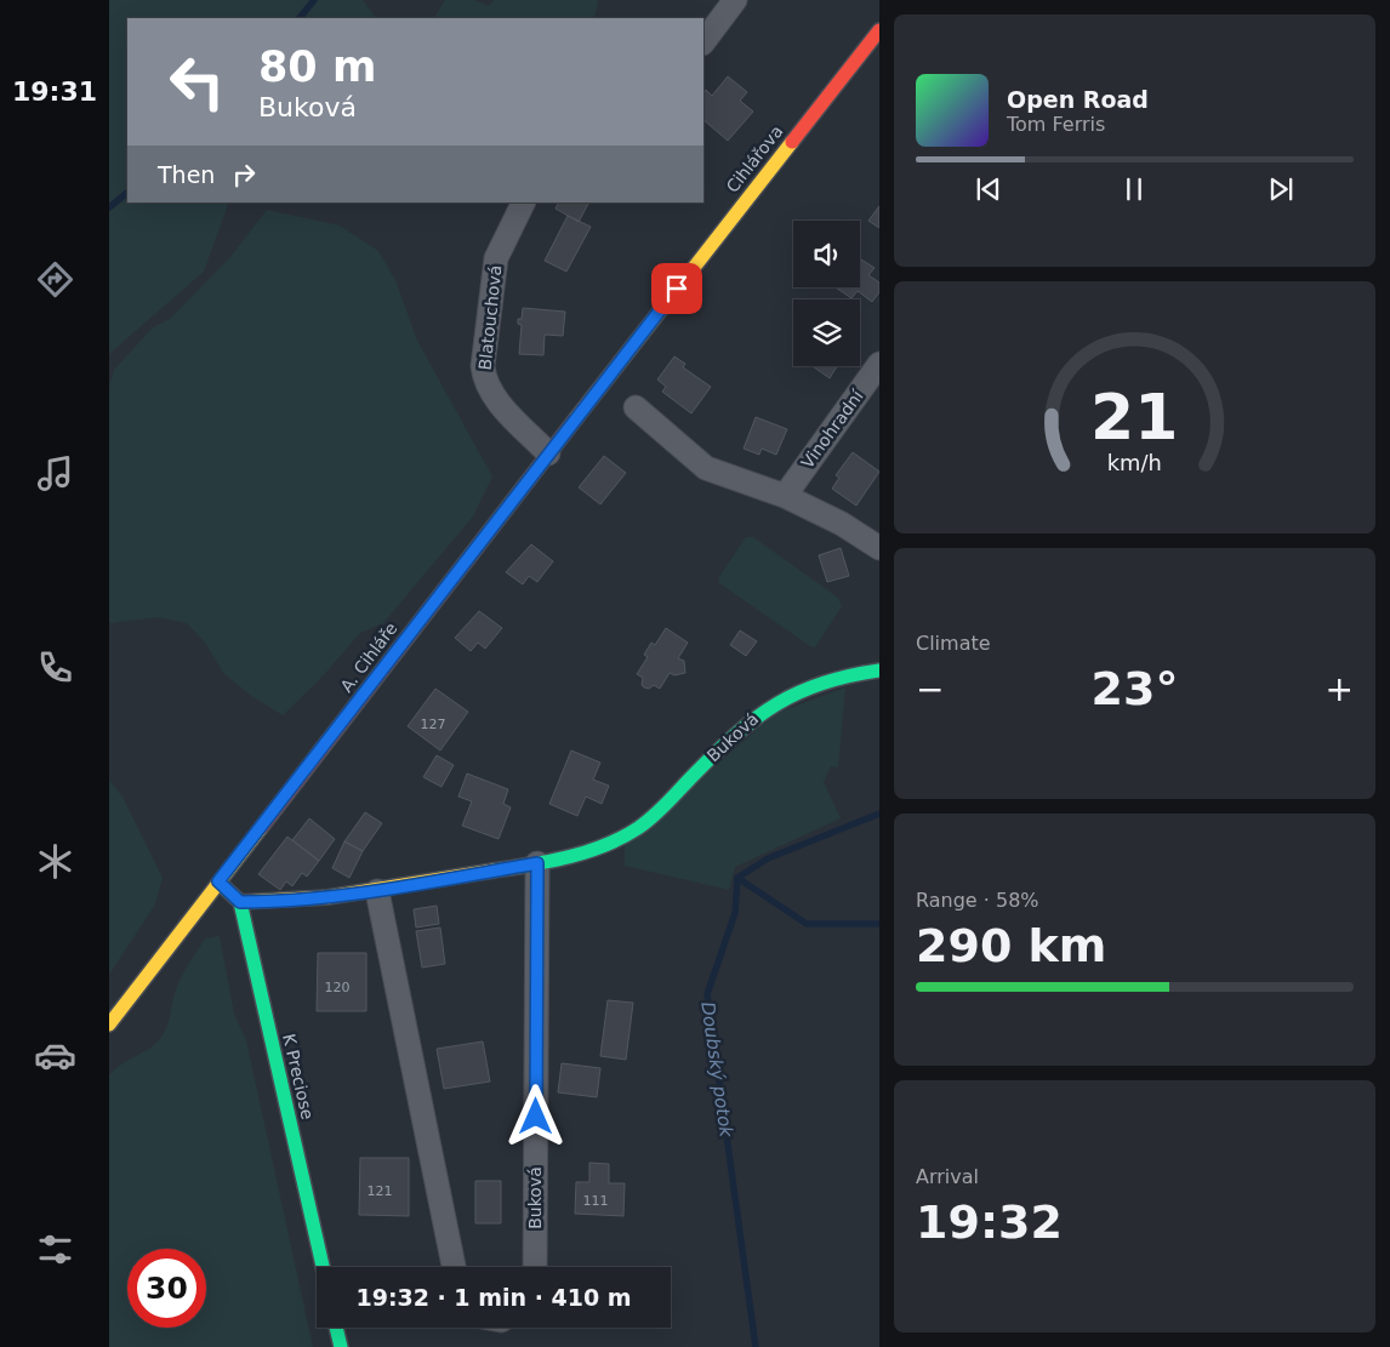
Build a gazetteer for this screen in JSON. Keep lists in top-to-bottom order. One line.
{"streets":{"street":["Cihlářova","Blatouchová","Vinohradní","A. Cihláře","Buková","K Preciose"]},"crossings":[["Cihlářova","Blatouchová"],["Cihlářova","A. Cihláře"],["Blatouchová","A. Cihláře"],["Buková","K Preciose"]],"water":["Doubský potok"],"house_numbers":["127","120","121","111"],"page":{"tabs":"19:31","turn":["80 m","Buková"],"song":["Open Road","Tom Ferris"],"then":"Then","tile":["Climate",["Range · 58%","290 km"],["Arrival","19:32"]],"heat":["−","23°","+"],"limit":"30","trip":"19:32 · 1 min · 410 m","gauge":["21","km/h"]}}
